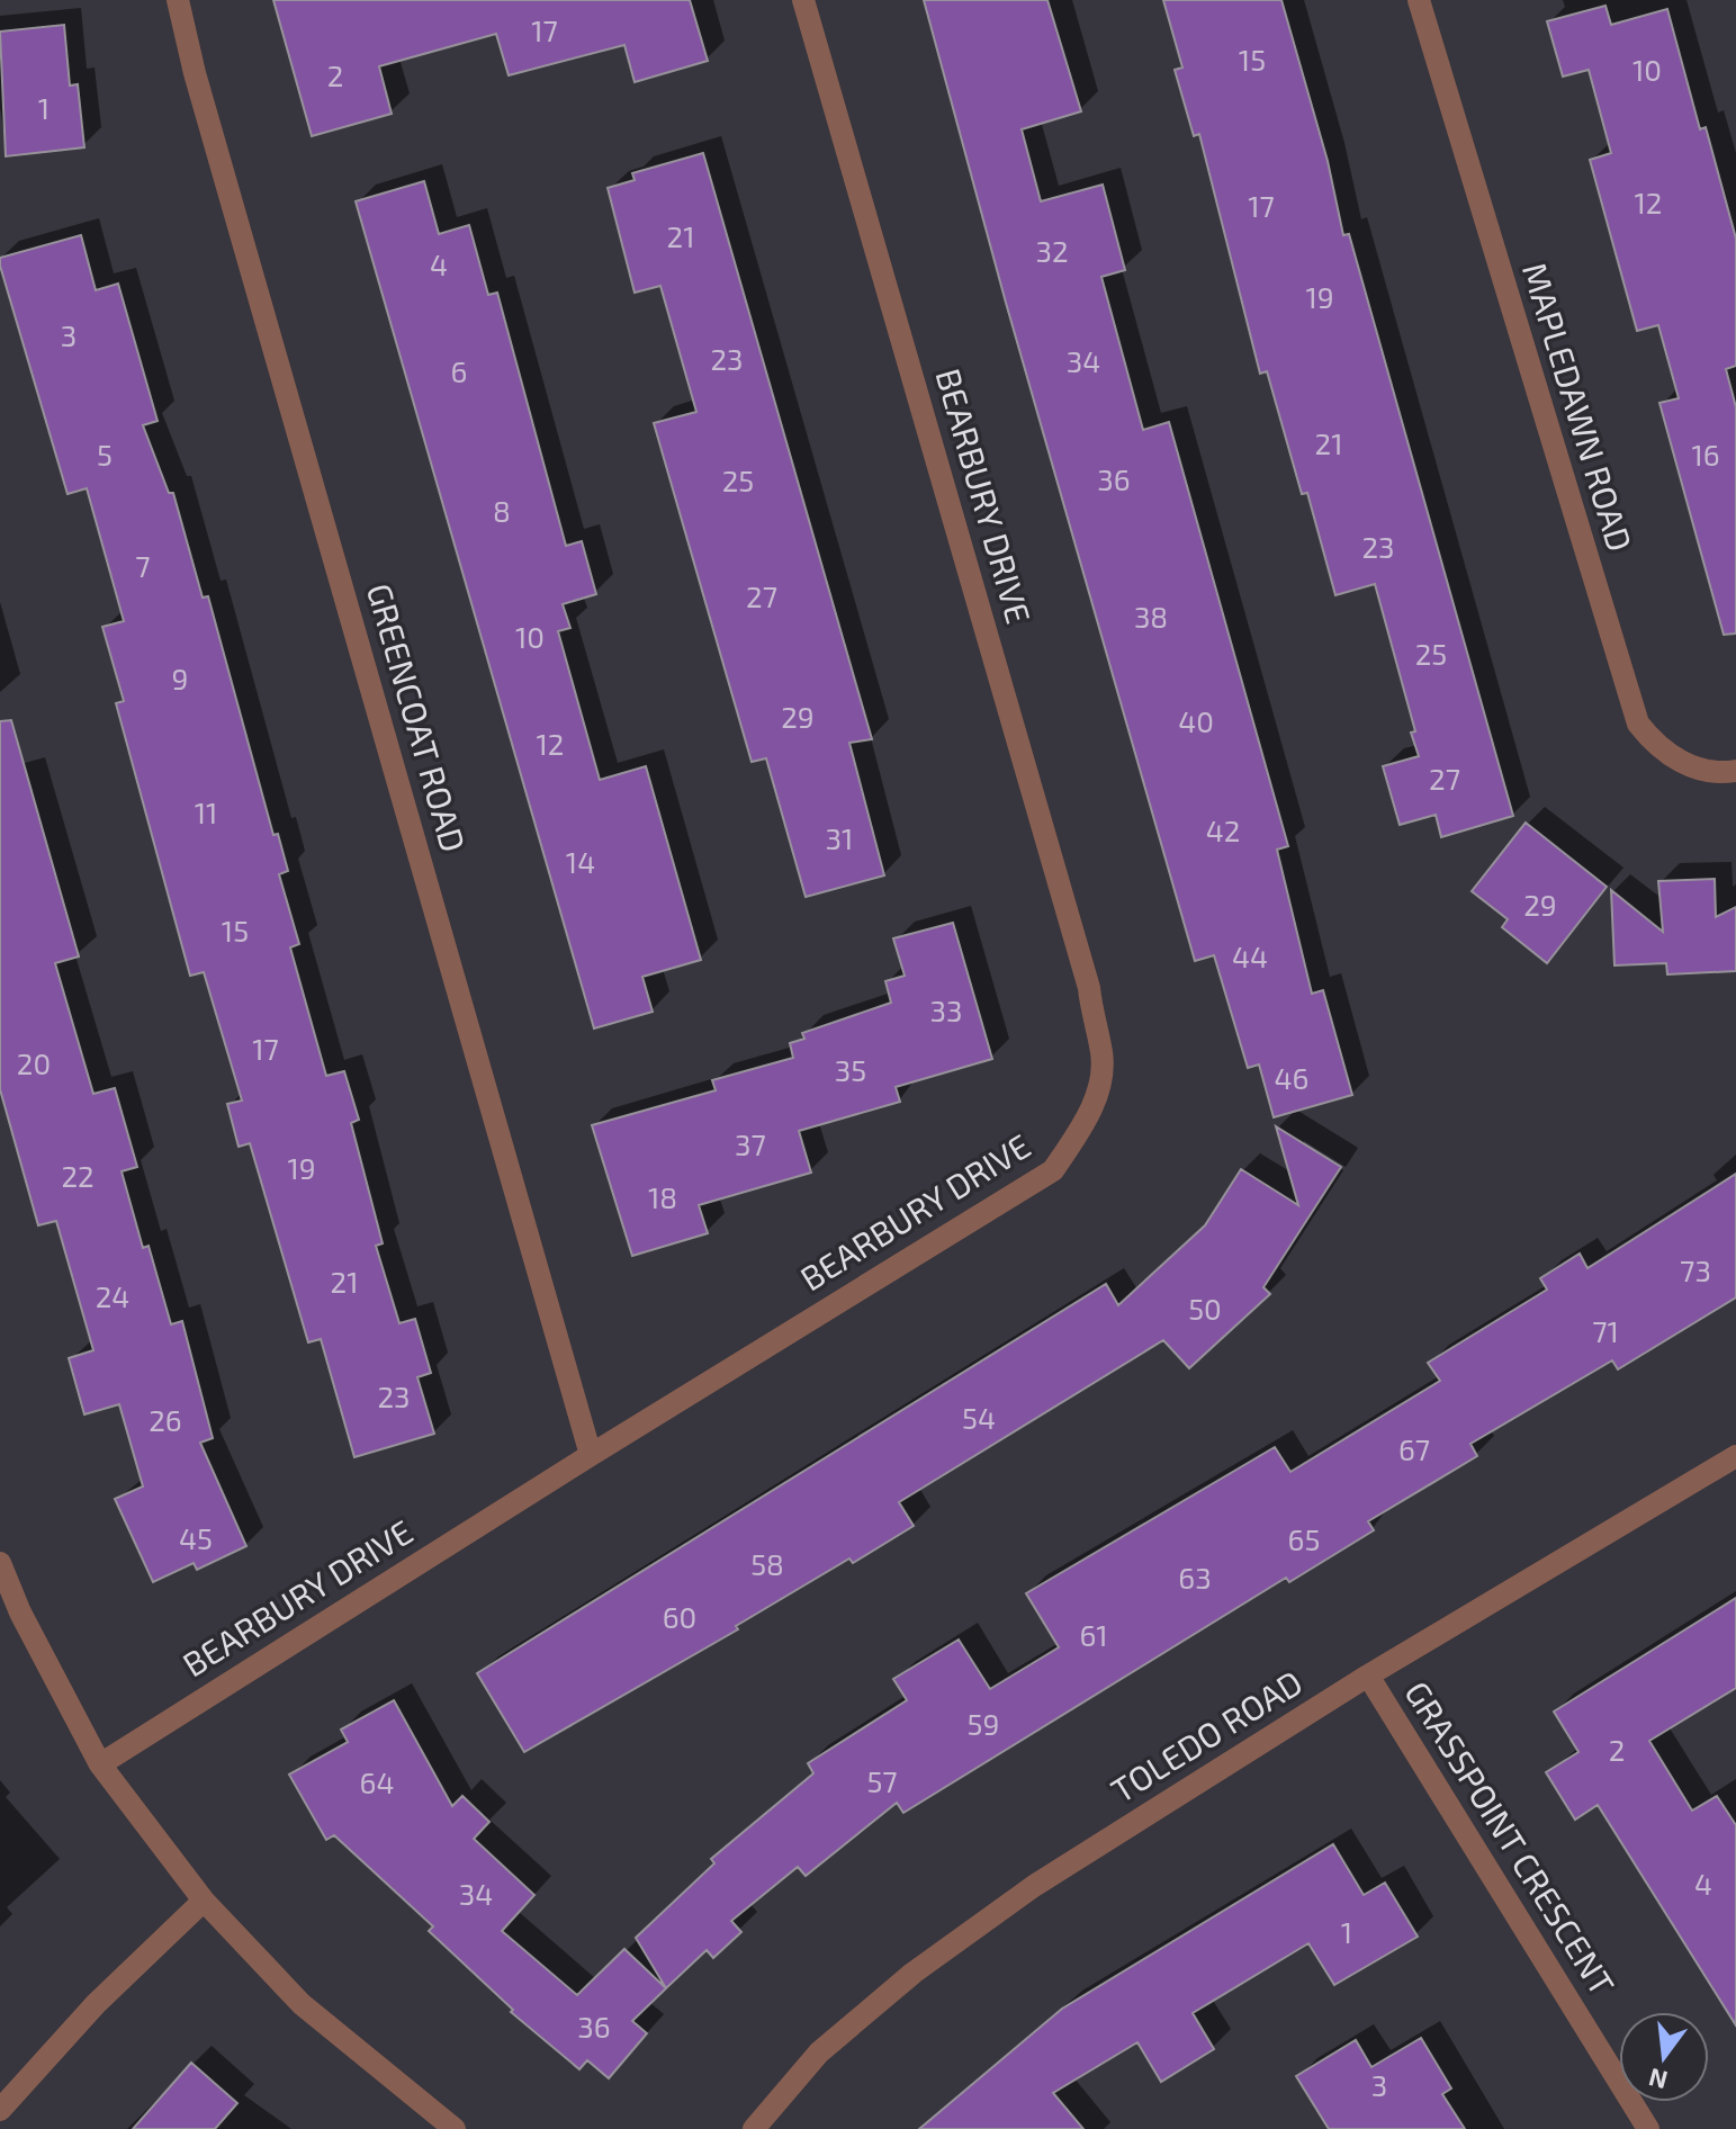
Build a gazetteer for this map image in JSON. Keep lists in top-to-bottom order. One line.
{"streets":{"street":["MAPLEDAWN ROAD","BEARBURY DRIVE","GREENCOAT ROAD","TOLEDO ROAD","GRASSPOINT CRESCENT"]},"crossings":[["BEARBURY DRIVE","GREENCOAT ROAD"],["TOLEDO ROAD","GRASSPOINT CRESCENT"]],"house_numbers":["17","15","10","2","1","12","17","21","32","4","19","3","23","34","6","21","5","16","36","25","8","23","7","27","38","10","25","9","29","40","12","27","11","42","31","14","29","15","44","33","17","20","35","46","37","19","22","18","73","21","24","50","71","23","54","26","67","45","65","58","63","60","61","59","2","57","64","4","34","1","36","3"],"north":"bottom"}
